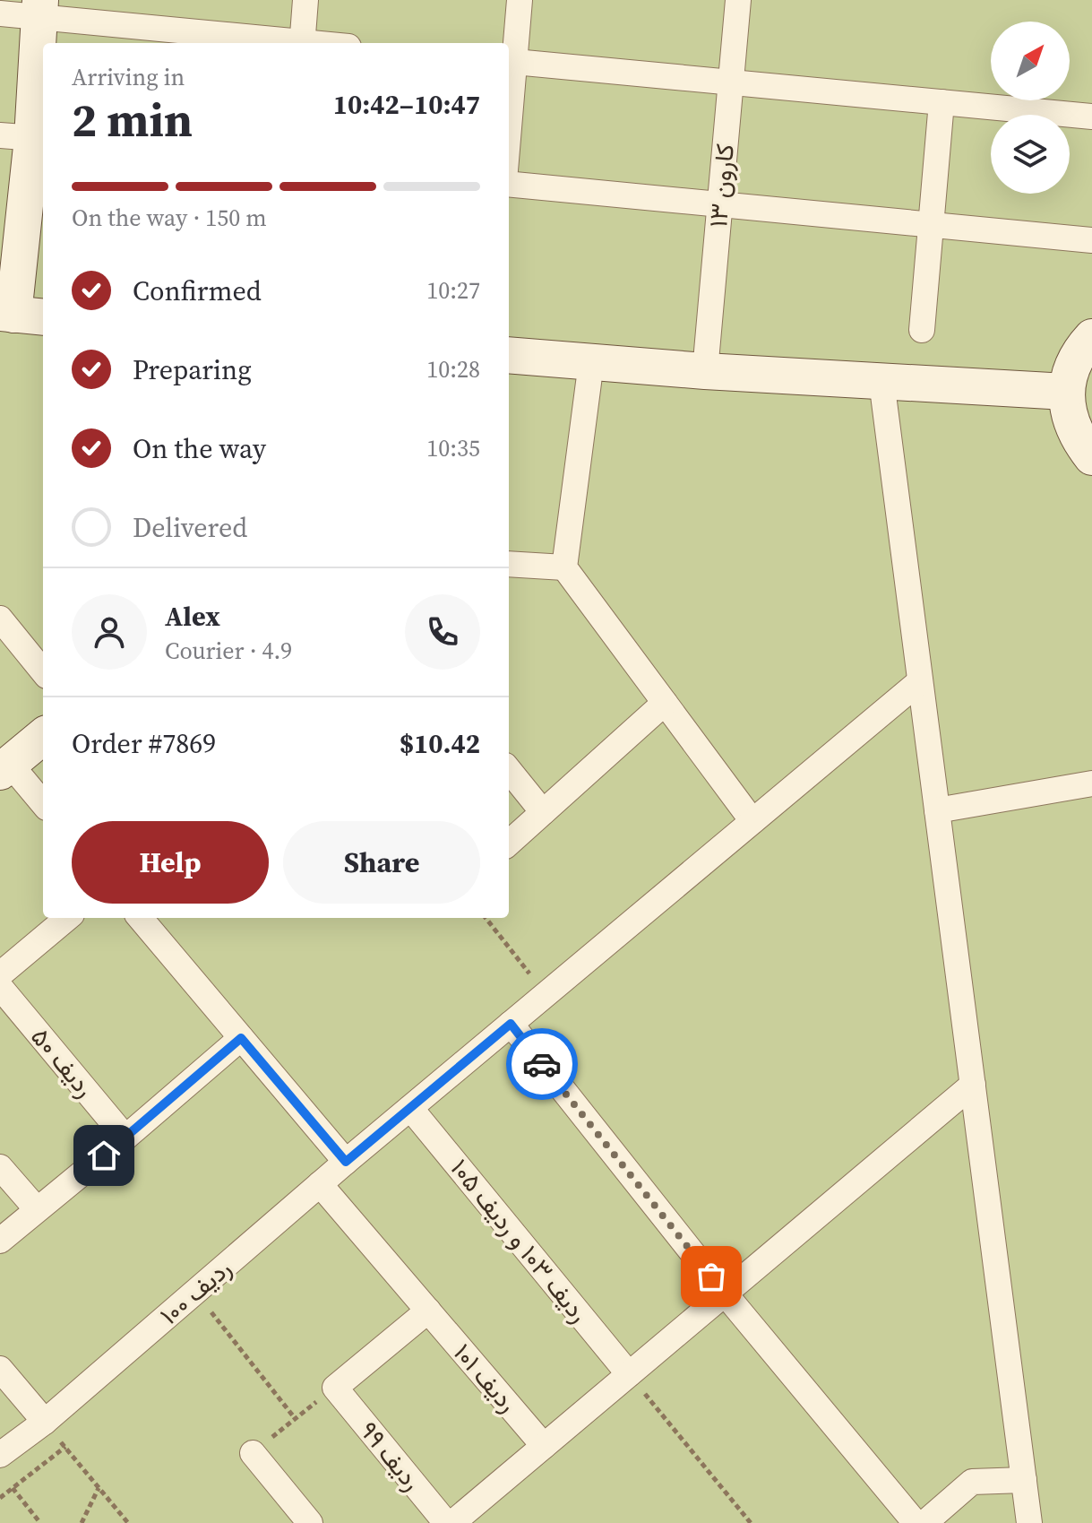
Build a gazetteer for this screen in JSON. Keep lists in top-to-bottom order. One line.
{"streets":{"street":["کارون ۱۳","ردیف ۵۰","ردیف ۱۰۳ و ردیف ۱۰۵","ردیف ۱۰۰","ردیف ۱۰۱","ردیف ۹۹"]},"crossings":[["ردیف ۱۰۳ و ردیف ۱۰۵","ردیف ۱۰۰"],["ردیف ۱۰۰","ردیف ۱۰۱"]],"north":"top right","page":{"heading":["2 min","Arriving in","10:42–10:47"],"panel":["Alex","Courier · 4.9","Order #7869","$10.42"],"bar":"On the way · 150 m","list":[["Confirmed","10:27"],["Preparing","10:28"],["On the way","10:35"],"Delivered"],"buttons":["Help","Share"]}}
